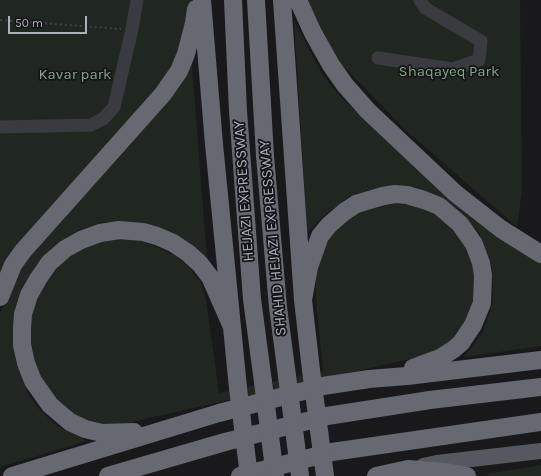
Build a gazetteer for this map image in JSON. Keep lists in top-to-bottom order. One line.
{"streets":{"highway":["HEJAZI EXPRESSWAY","SHAHID HEJAZI EXPRESSWAY"]},"parks":["Shaqayeq Park","Kavar park"],"scale_bar":"50 m"}
